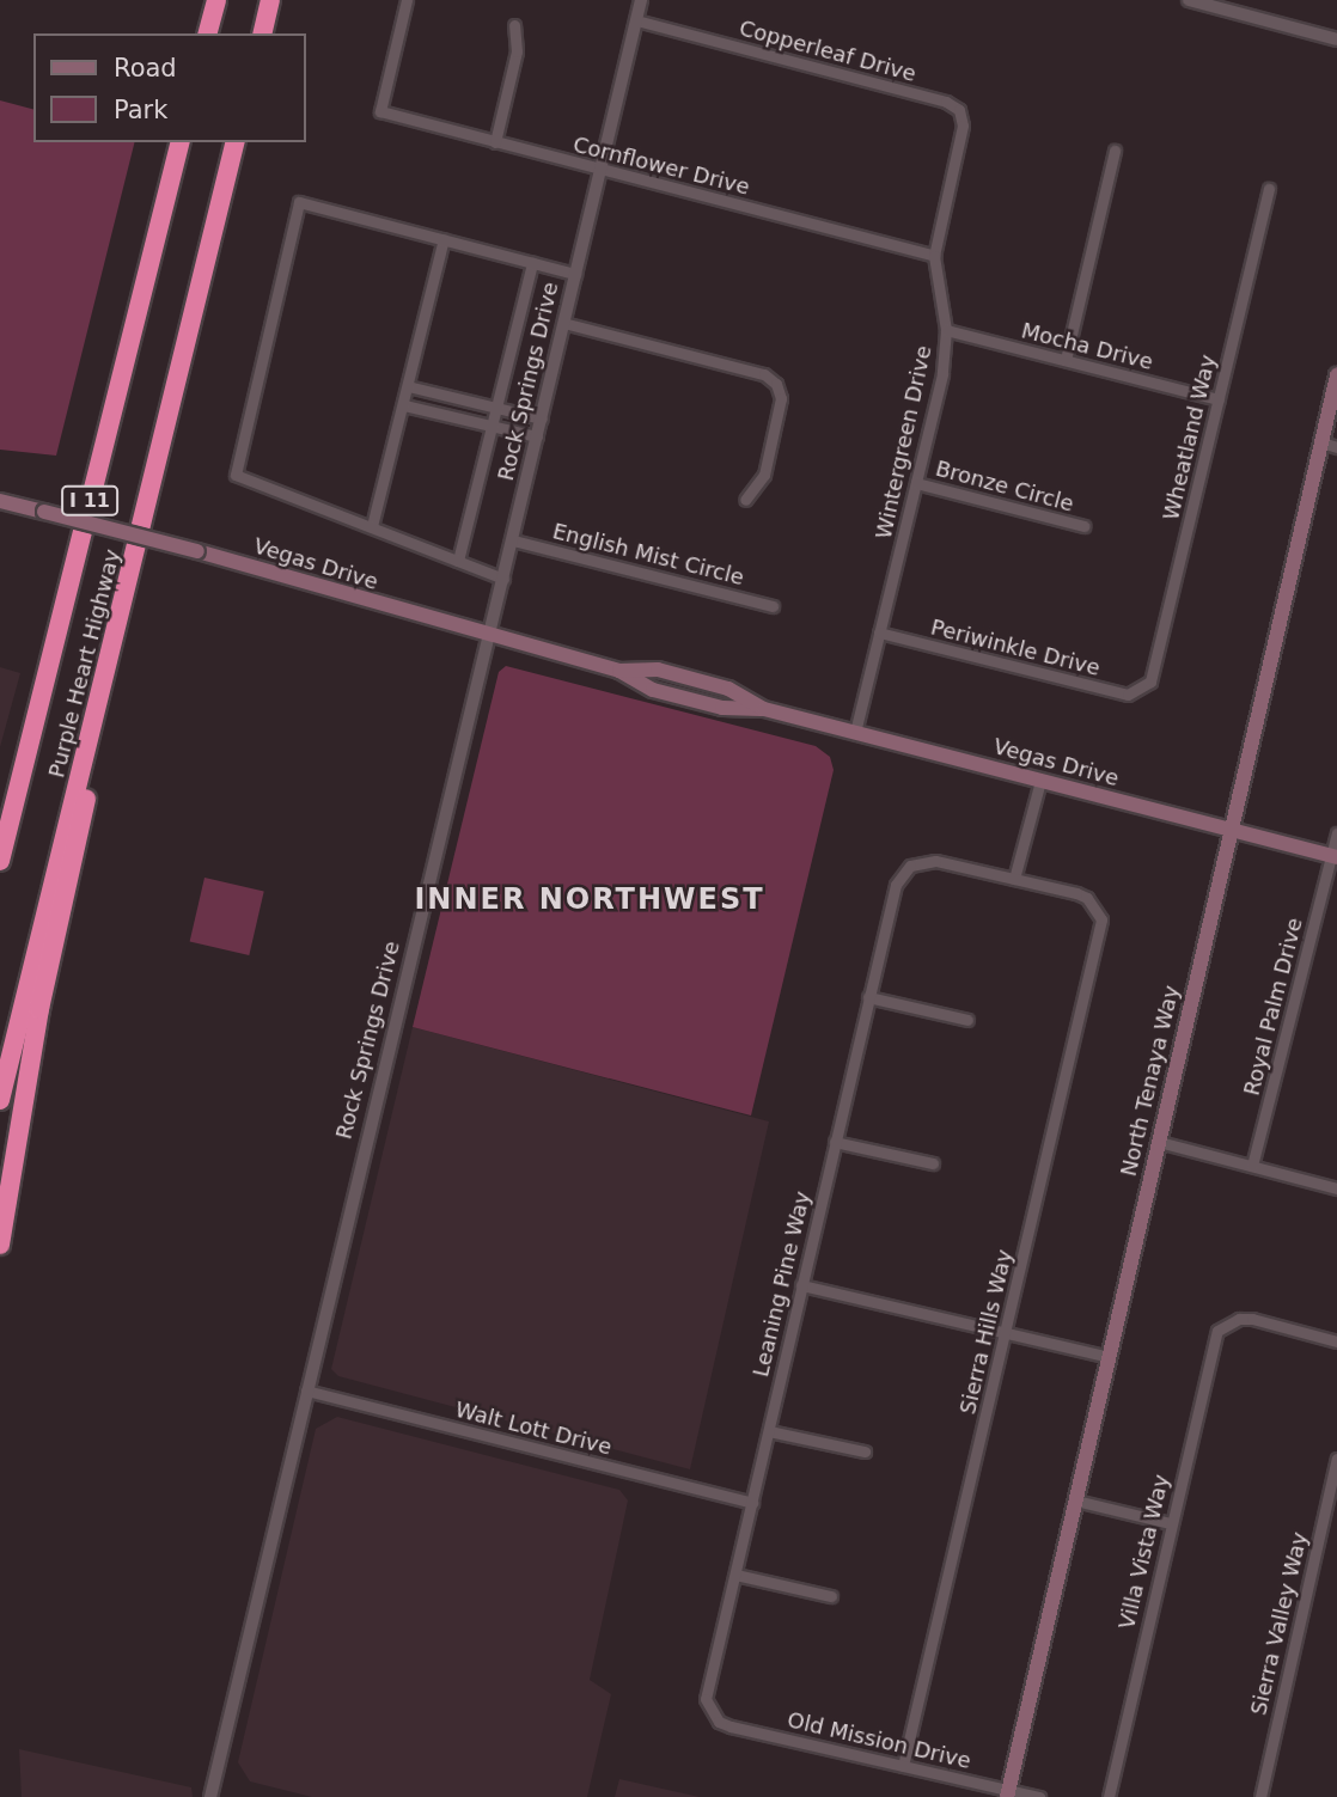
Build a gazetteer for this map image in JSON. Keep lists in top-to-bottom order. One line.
{"streets":{"highway":["I 11","Purple Heart Highway"],"main road":["Vegas Drive","North Tenaya Way"],"street":["Copperleaf Drive","Cornflower Drive","Mocha Drive","Rock Springs Drive","Wheatland Way","Wintergreen Drive","Bronze Circle","English Mist Circle","Periwinkle Drive","Royal Palm Drive","Leaning Pine Way","Sierra Hills Way","Walt Lott Drive","Villa Vista Way","Sierra Valley Way","Old Mission Drive"]},"crossings":[["Copperleaf Drive","Rock Springs Drive"],["Copperleaf Drive","Wintergreen Drive"],["Cornflower Drive","Rock Springs Drive"],["Cornflower Drive","Wintergreen Drive"],["Mocha Drive","Wheatland Way"],["Mocha Drive","Wintergreen Drive"],["Rock Springs Drive","English Mist Circle"],["Rock Springs Drive","Vegas Drive"],["Rock Springs Drive","Walt Lott Drive"],["Wheatland Way","Periwinkle Drive"],["Wintergreen Drive","Bronze Circle"],["Wintergreen Drive","Vegas Drive"],["Wintergreen Drive","Periwinkle Drive"],["Vegas Drive","Royal Palm Drive"],["Vegas Drive","North Tenaya Way"],["North Tenaya Way","Old Mission Drive"],["Leaning Pine Way","Sierra Hills Way"],["Leaning Pine Way","Walt Lott Drive"],["Leaning Pine Way","Old Mission Drive"],["Sierra Hills Way","Old Mission Drive"]],"districts":["INNER NORTHWEST"],"legend":["Road","Park"]}
